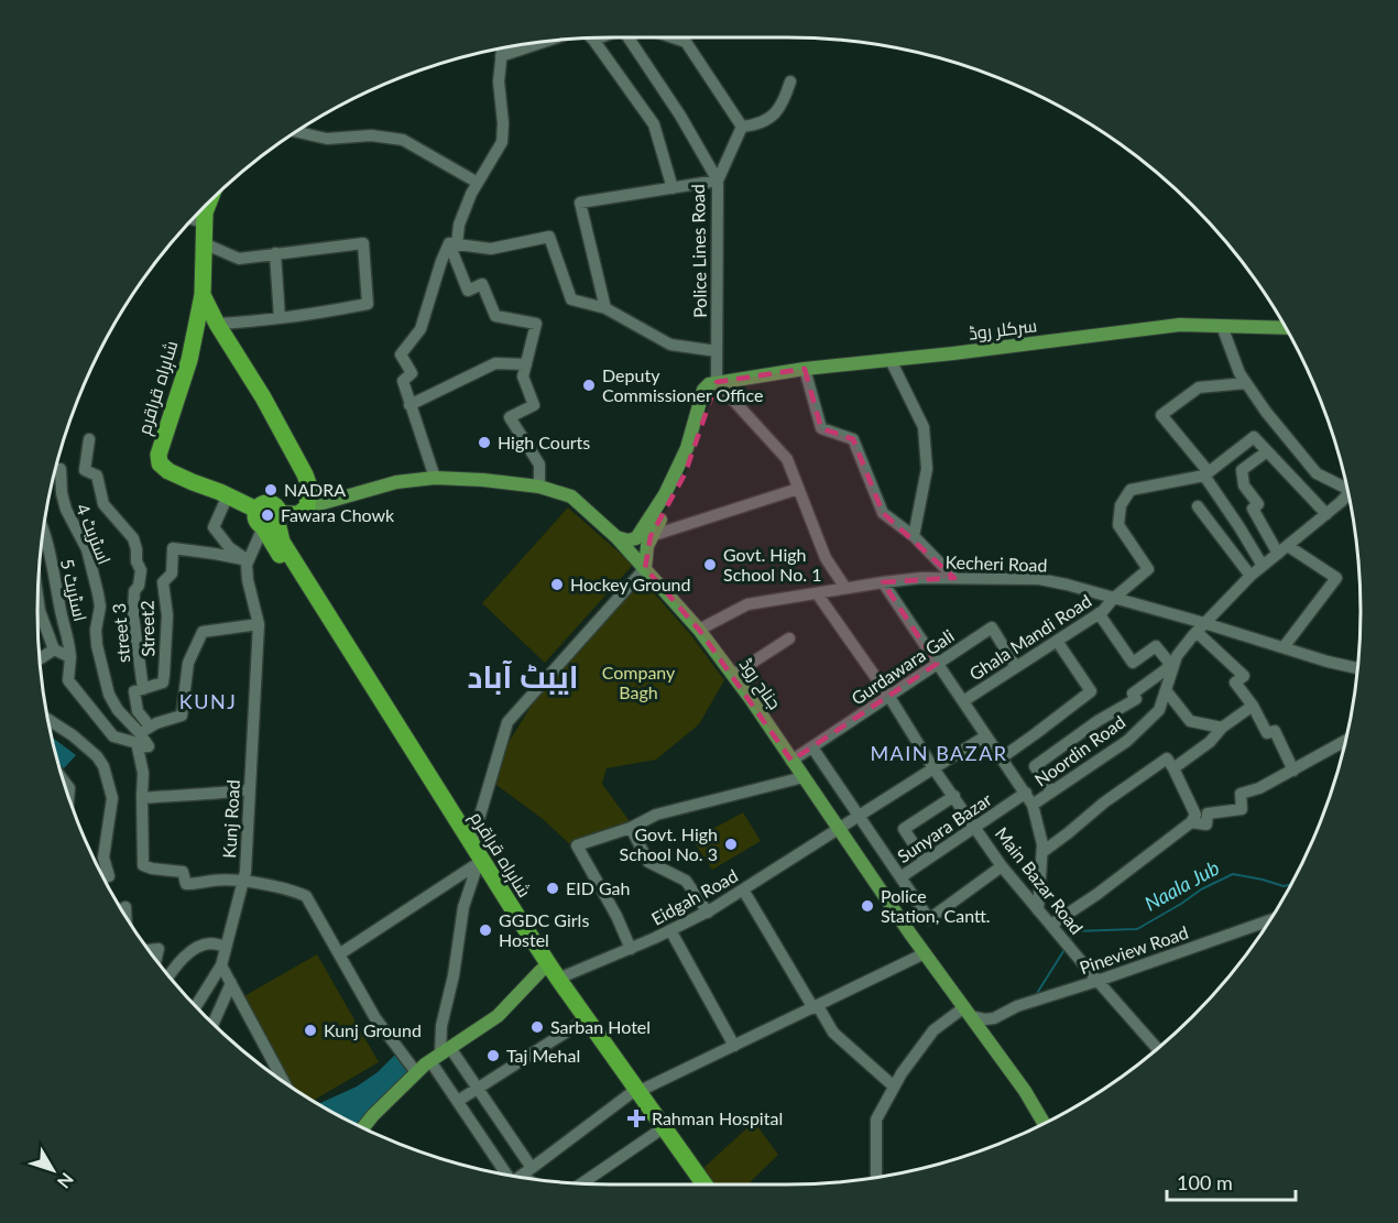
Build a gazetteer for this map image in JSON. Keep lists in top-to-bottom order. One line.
{"streets":{"highway":["شاہراہ قراقرم"],"main road":["سرکلر روڈ","جناح روڈ"],"street":["Police Lines Road","اسٹریٹ 4","Kecheri Road","اسٹریٹ 5","Street2","street 3","Ghala Mandi Road","Gurdawara Gali","Noordin Road","Kunj Road","Sunyara Bazar","Main Bazar Road","Eidgah Road","Pineview Road"]},"crossings":[["Police Lines Road","سرکلر روڈ"],["شاہراہ قراقرم","جناح روڈ"],["شاہراہ قراقرم","Eidgah Road"],["Kecheri Road","Ghala Mandi Road"],["Kecheri Road","جناح روڈ"],["Kecheri Road","Noordin Road"],["Kecheri Road","Main Bazar Road"],["Street2","street 3"],["Street2","Kunj Road"],["Ghala Mandi Road","Gurdawara Gali"],["Gurdawara Gali","جناح روڈ"],["Gurdawara Gali","Main Bazar Road"],["جناح روڈ","Eidgah Road"],["Sunyara Bazar","Main Bazar Road"],["Main Bazar Road","Pineview Road"]],"districts":["ایبٹ آباد","KUNJ","MAIN BAZAR"],"water":["Naala Jub"],"parks":["Company Bagh"],"places":{"other":["Deputy Commissioner Office","High Courts","NADRA","Fawara Chowk","Govt. High School No. 1","Hockey Ground","Govt. High School No. 3","EID Gah","Police Station, Cantt.","GGDC Girls Hostel","Sarban Hotel","Kunj Ground","Taj Mehal"],"health":["Rahman Hospital"]},"scale_bar":"100 m","north":"bottom right"}
